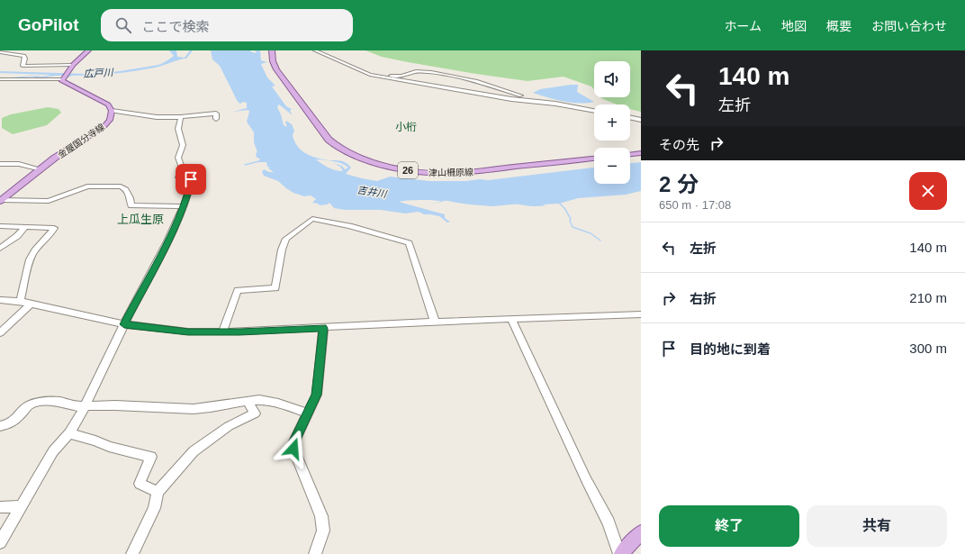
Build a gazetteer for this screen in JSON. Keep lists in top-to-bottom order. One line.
{"streets":{"main road":["金屋国分寺線","26","津山柵原線"]},"districts":["小桁","上瓜生原"],"water":["広戸川","吉井川"],"page":{"header":"GoPilot","search":"ここで検索","nav":["ホーム","地図","概要","お問い合わせ"],"turn":["140 m","左折"],"map_buttons":["+","−"],"then":"その先","heading":["2 分","650 m · 17:08"],"list":[{"name":"左折","value":"140 m"},{"name":"右折","value":"210 m"},{"name":"目的地に到着","value":"300 m"}],"buttons":["終了","共有"]}}
